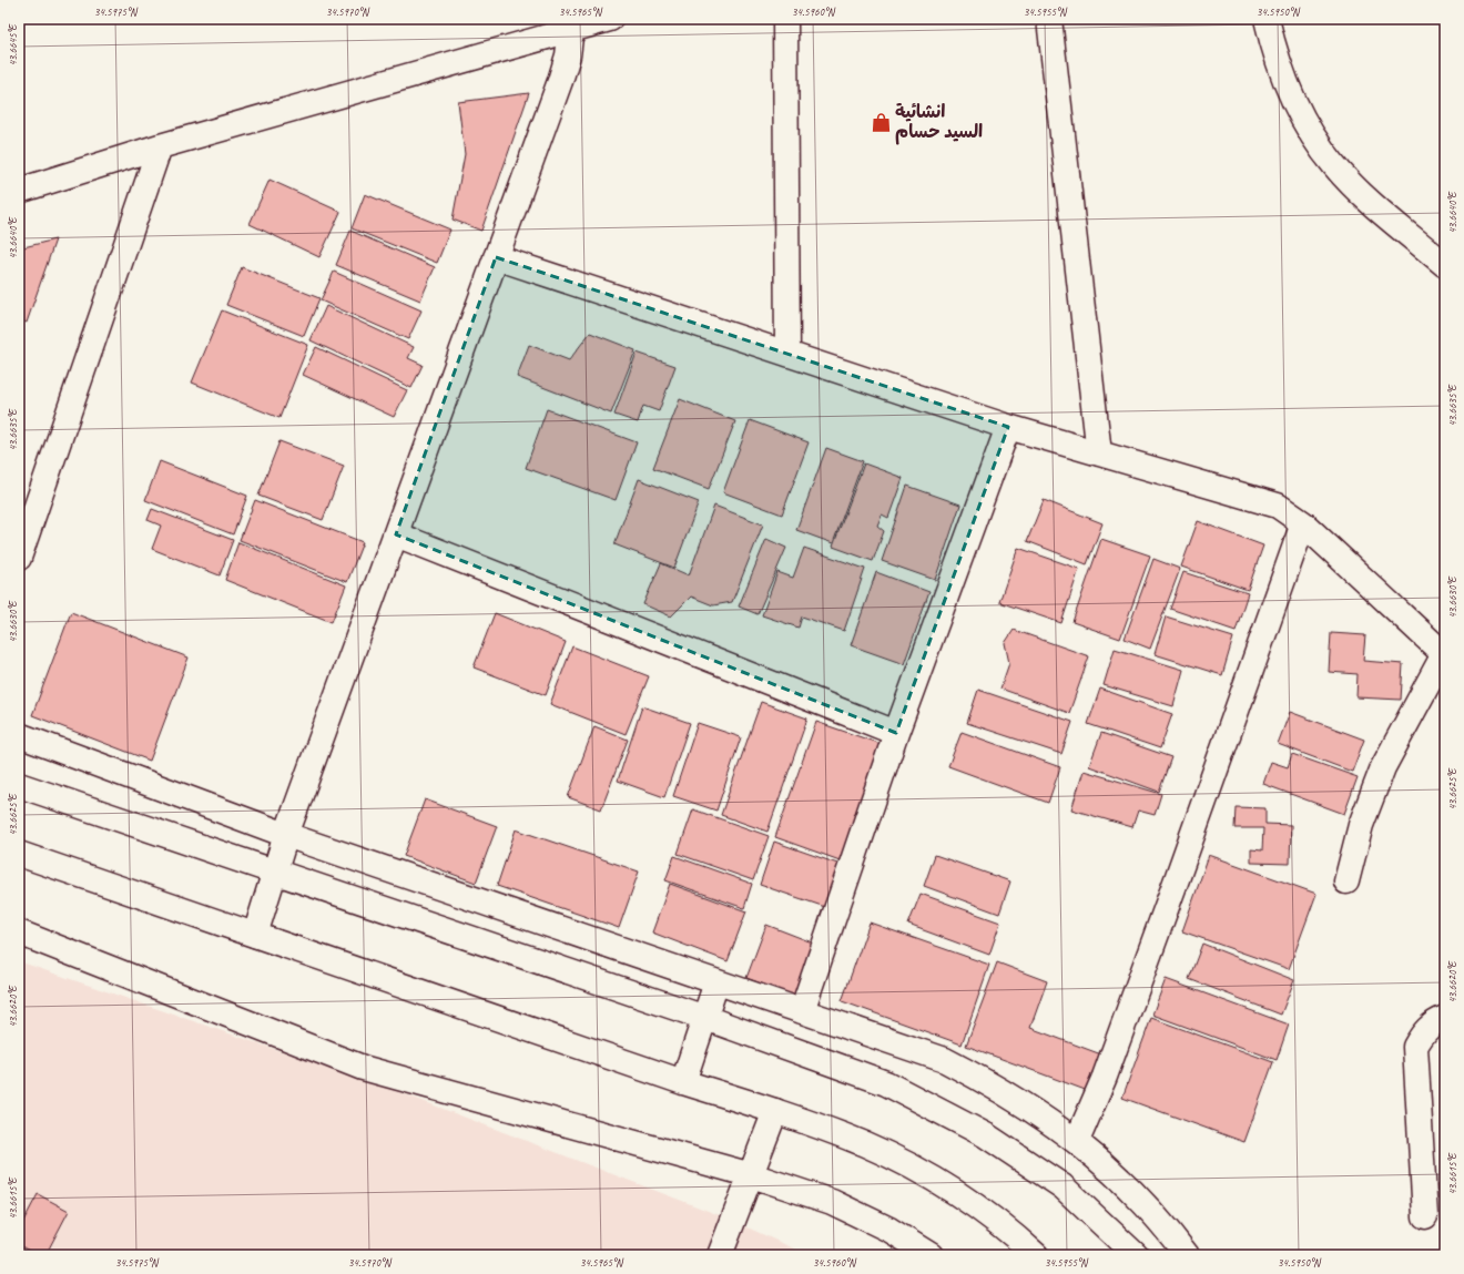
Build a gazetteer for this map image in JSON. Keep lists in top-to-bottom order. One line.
{"places":{"shop":["انشائية السيد حسام"]},"coordinates":["34.5975°N","34.5970°N","34.5965°N","34.5960°N","34.5955°N","34.5950°N","43.6645°E","43.6640°E","43.6635°E","43.6630°E","43.6625°E","43.6620°E","43.6615°E"]}
